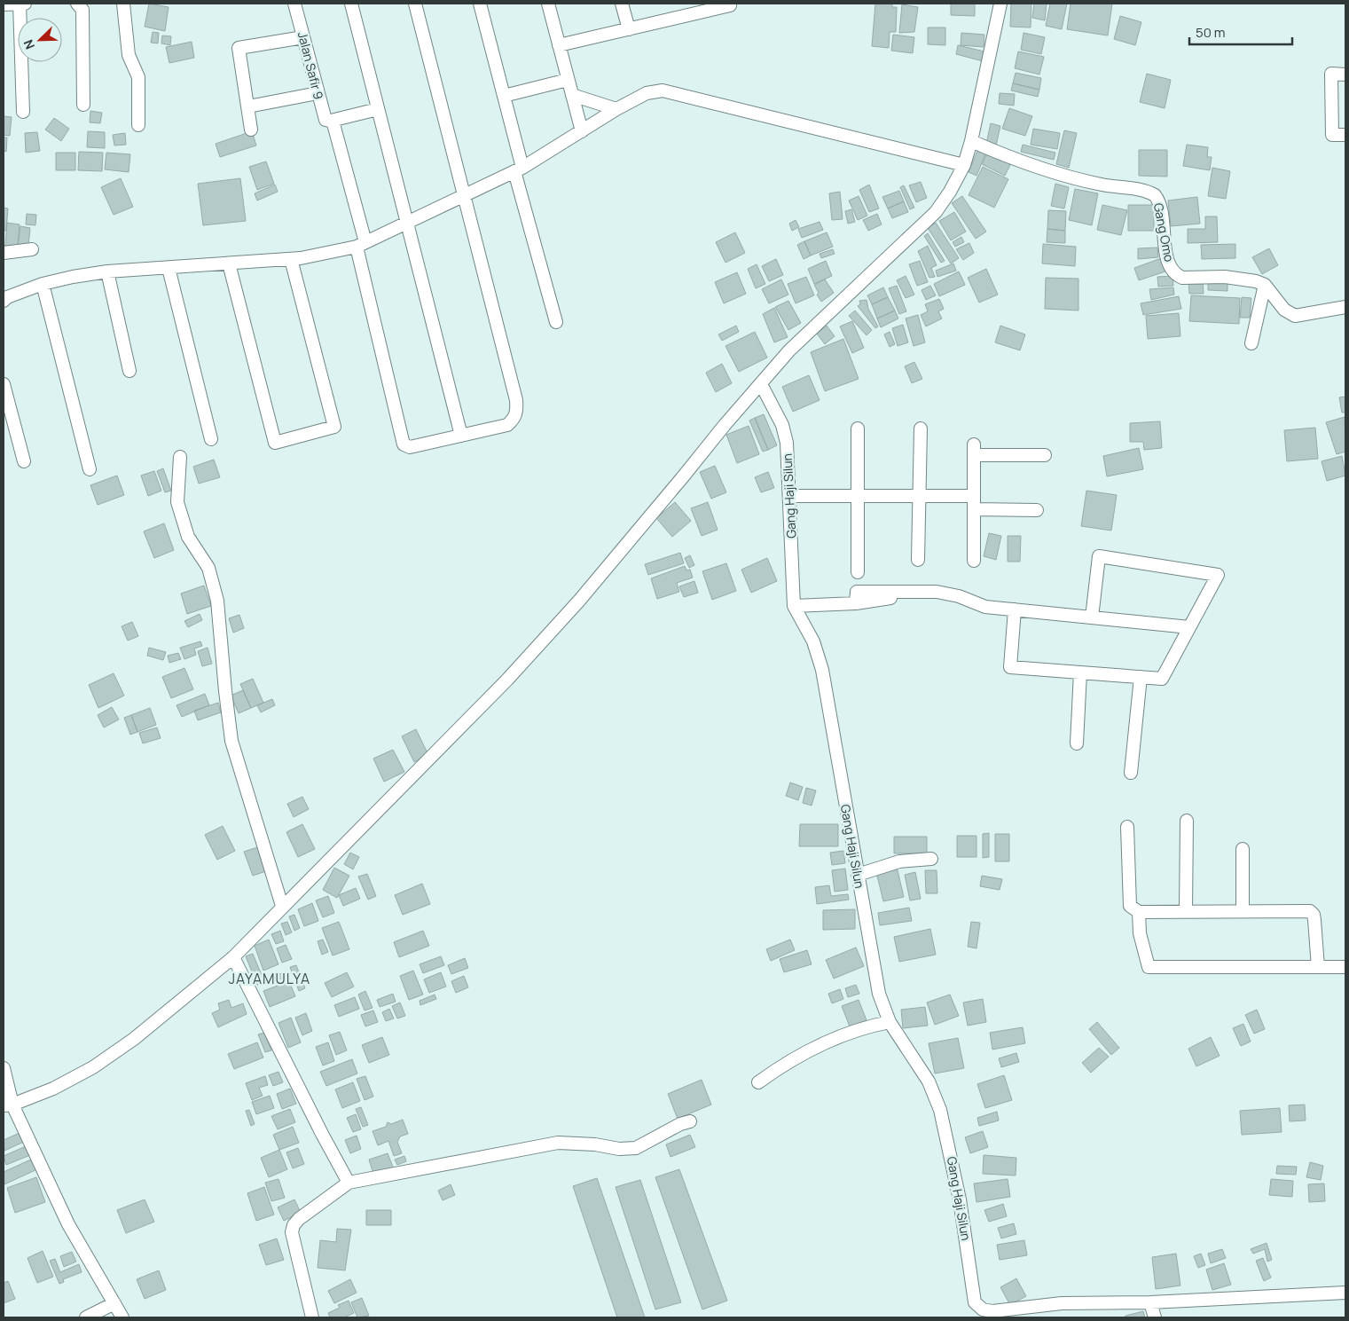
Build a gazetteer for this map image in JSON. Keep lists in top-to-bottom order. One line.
{"streets":{"street":["Jalan Safir 9","Gang Omo","Gang Haji Silun"]},"districts":["JAYAMULYA"],"scale_bar":"50 m","north":"bottom left"}
